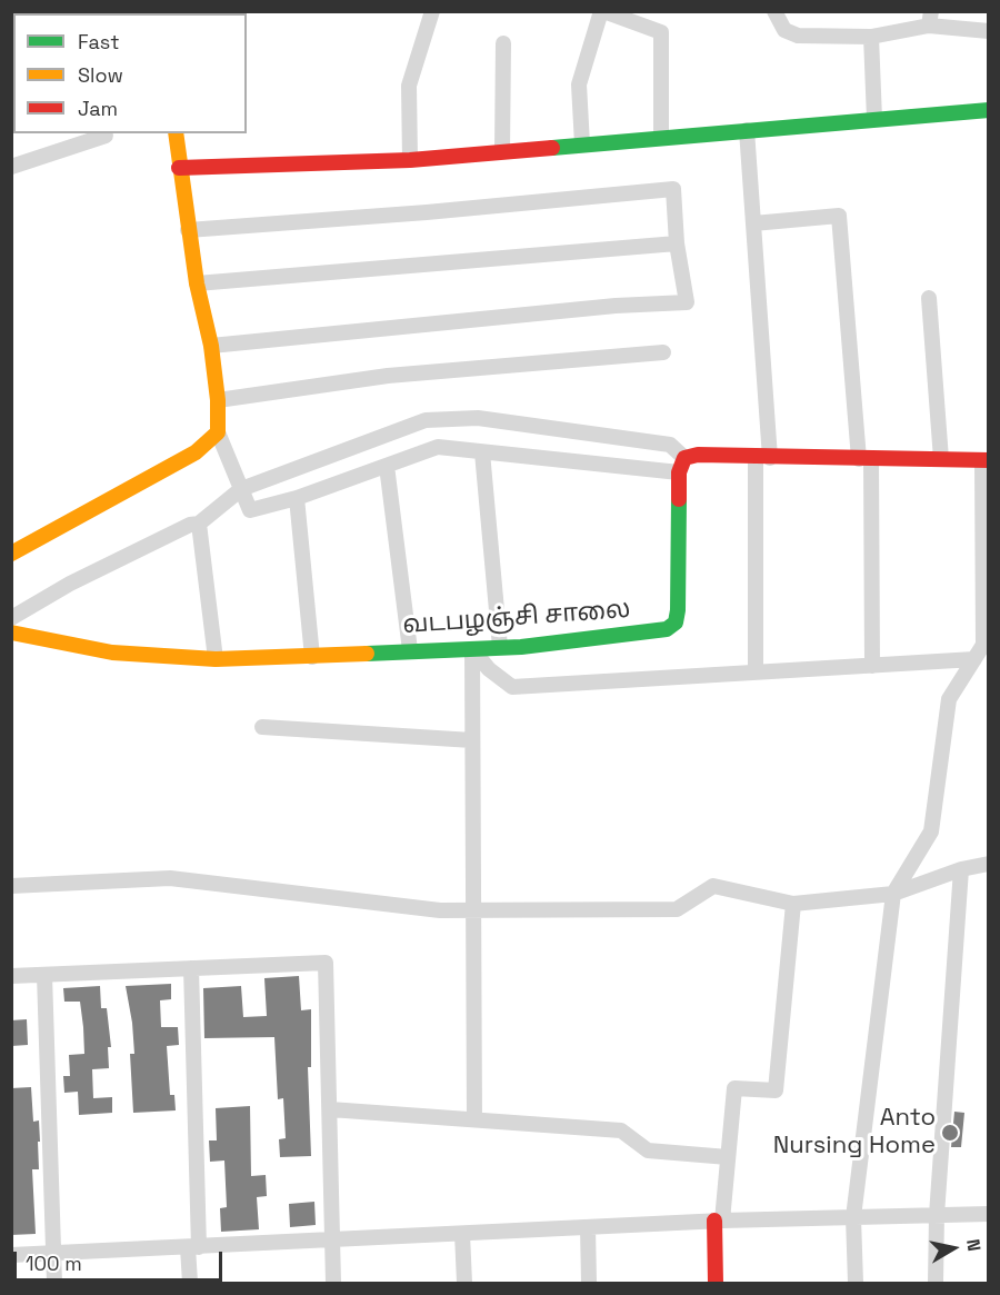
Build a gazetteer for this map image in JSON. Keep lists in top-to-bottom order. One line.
{"streets":{"street":["வடபழஞ்சி சாலை"]},"places":["Anto Nursing Home"],"legend":["Fast","Slow","Jam"],"scale_bar":"100 m","north":"right"}
